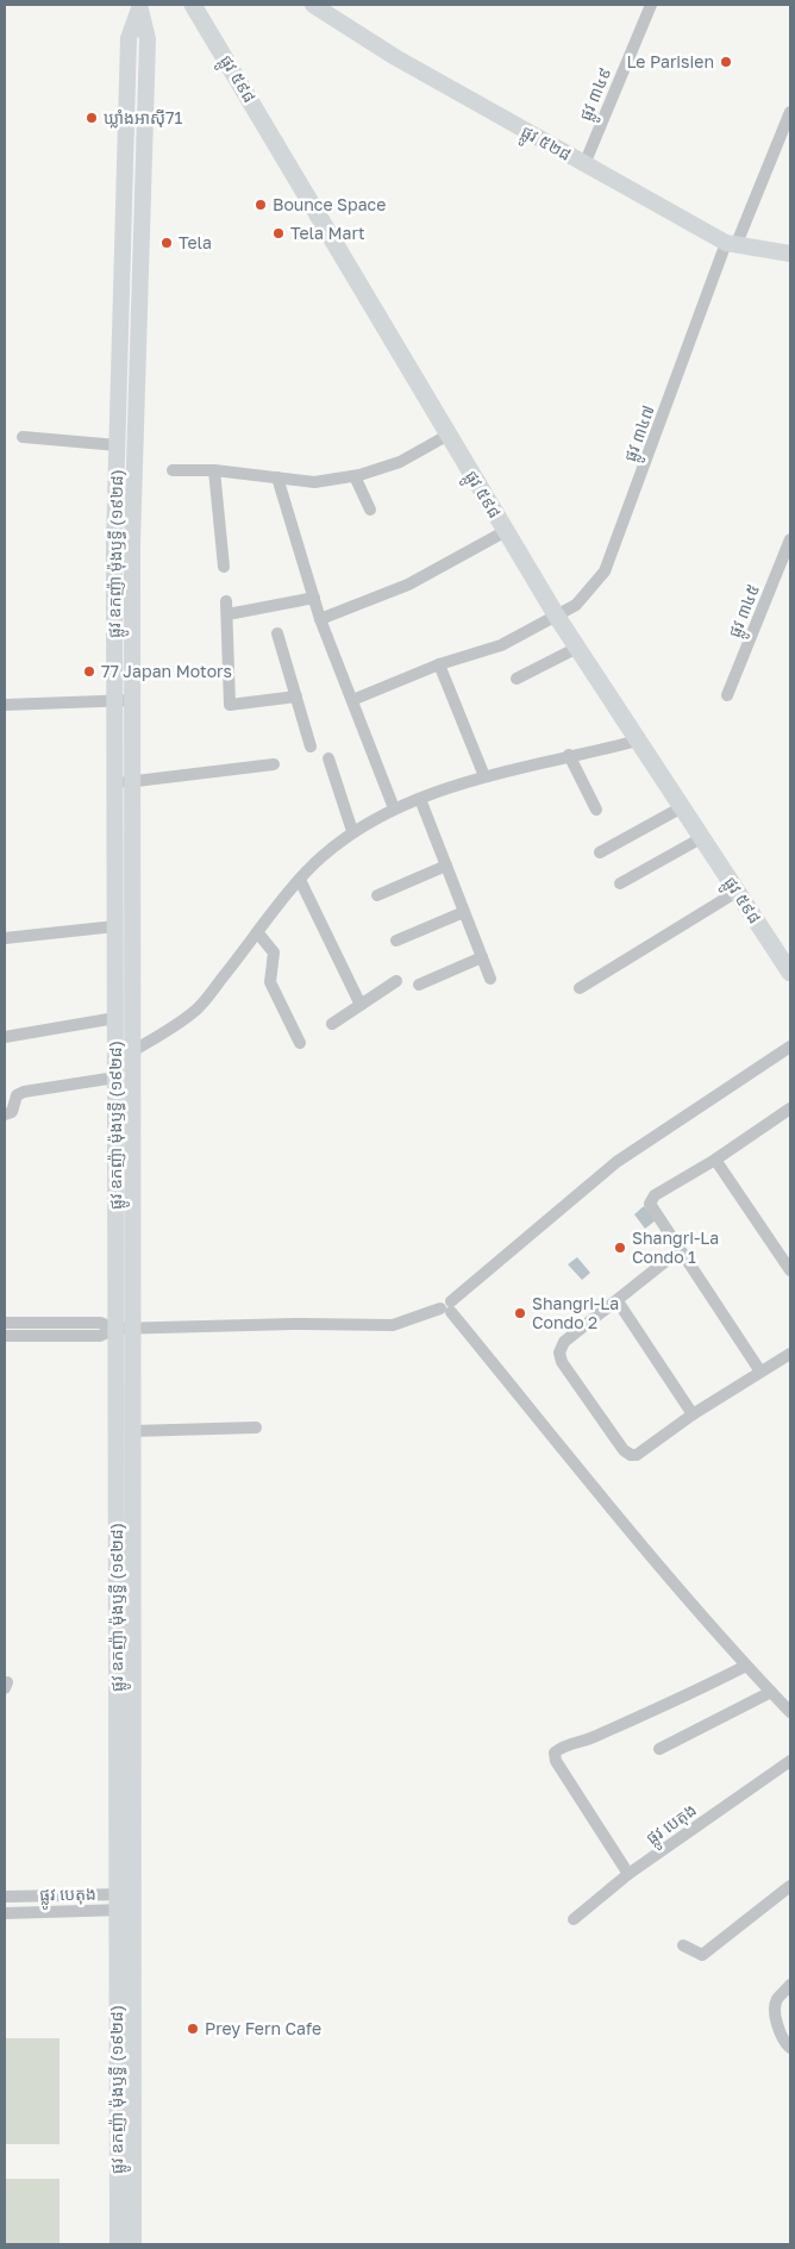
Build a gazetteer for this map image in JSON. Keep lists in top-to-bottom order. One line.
{"streets":{"main road":["ផ្លូវ ៥៩៨","ផ្លូវ ៥២៨","ផ្លូវ ឧកញ៉ា ម៉ុងឫទ្ធី (១៩២៨)"],"street":["ផ្លូវ ៣៤៩","ផ្លូវ ៣៤៧","ផ្លូវ ៣៤៥","ផ្លូវ បេតុង"]},"crossings":[["ផ្លូវ ៥៩៨","ផ្លូវ ៣៤៧"],["ផ្លូវ ៣៤៩","ផ្លូវ ៥២៨"],["ផ្លូវ ៥២៨","ផ្លូវ ៣៤៧"],["ផ្លូវ ឧកញ៉ា ម៉ុងឫទ្ធី (១៩២៨)","ផ្លូវ បេតុង"]],"places":["Le Parisien","ឃ្លាំងអាសុី71","Bounce Space","Tela Mart","Tela","77 Japan Motors","Shangri-La Condo 1","Shangri-La Condo 2","Prey Fern Cafe"]}
